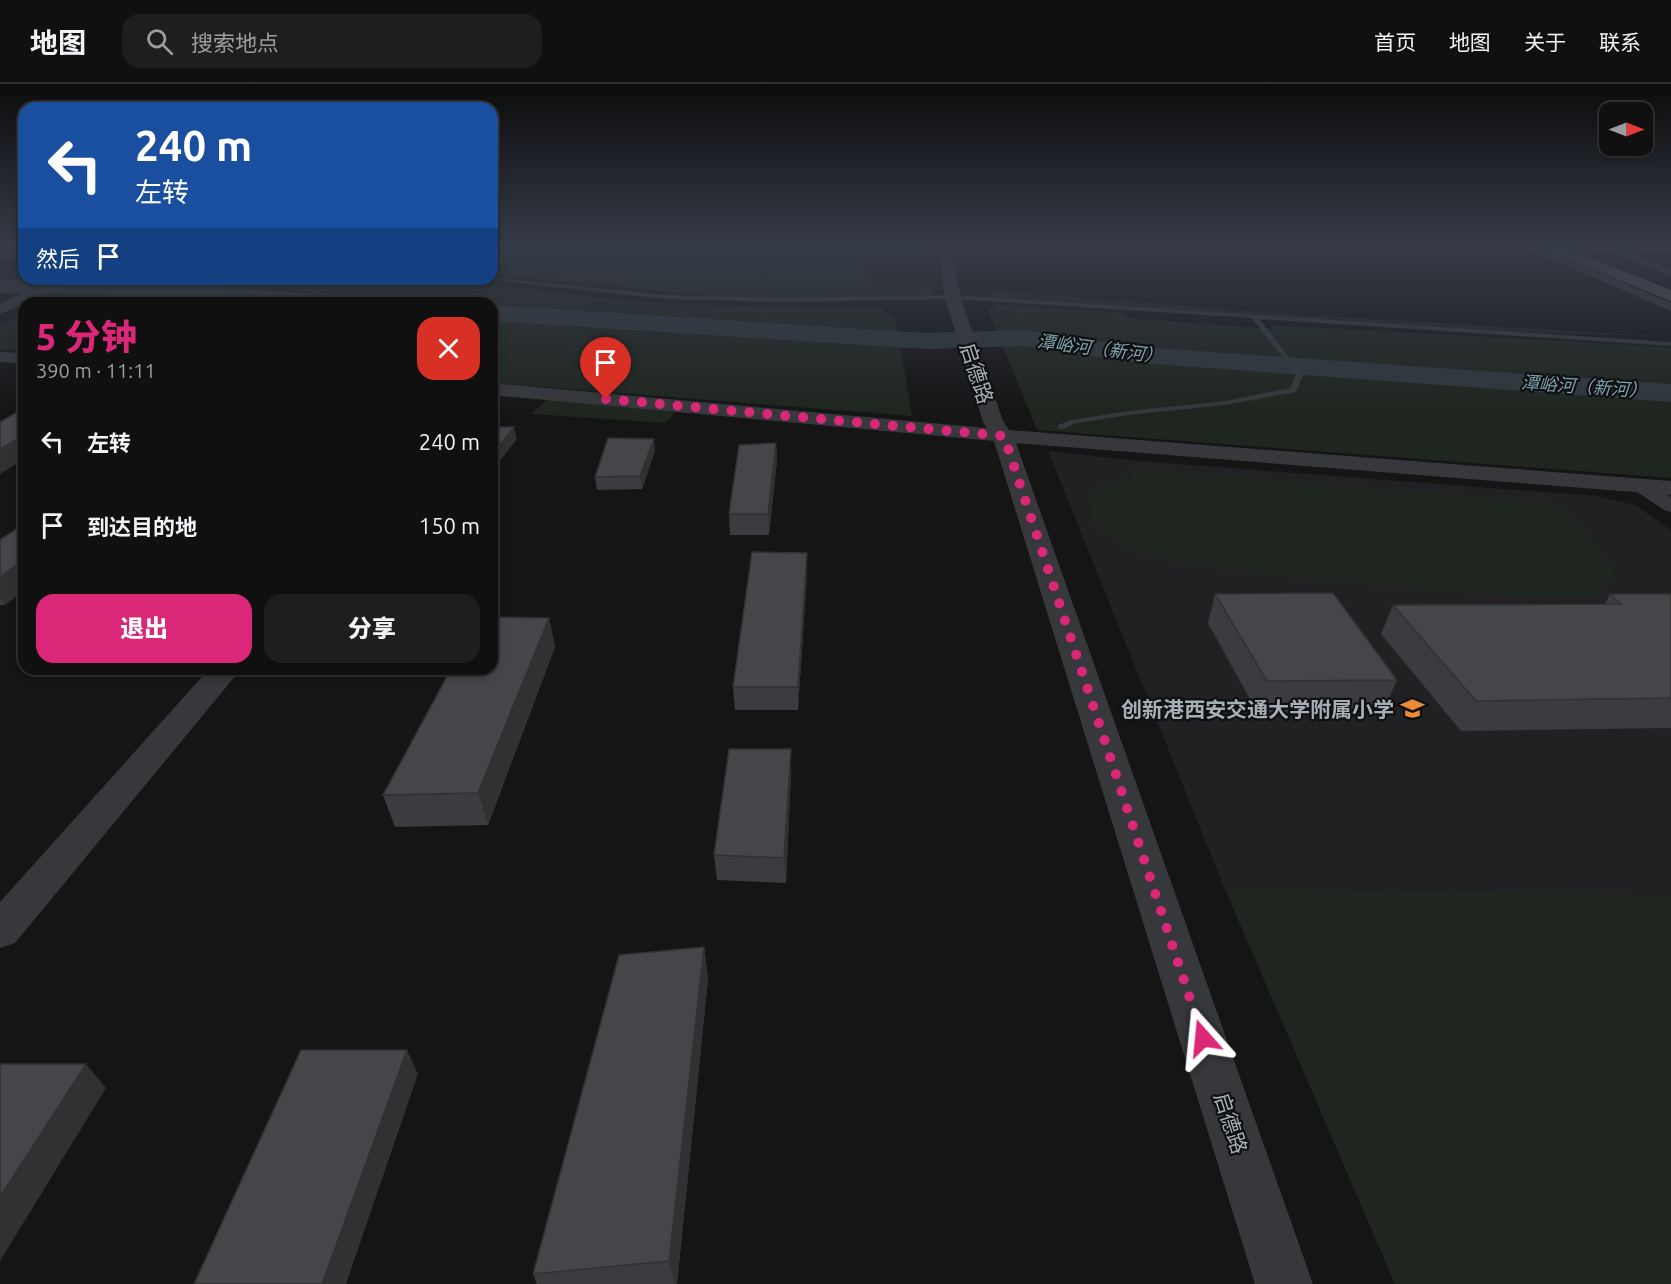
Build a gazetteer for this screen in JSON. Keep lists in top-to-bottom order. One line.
{"streets":{"street":["启德路"]},"water":["潭峪河（新河）"],"places":{"school or university":["创新港西安交通大学附属小学"]},"north":"right","page":{"header":"地图","search":"搜索地点","nav":["首页","地图","关于","联系"],"turn":["240 m","左转"],"then":"然后","heading":["5 分钟","390 m · 11:11"],"list":[{"name":"左转","value":"240 m"},{"name":"到达目的地","value":"150 m"}],"buttons":["退出","分享"]}}
